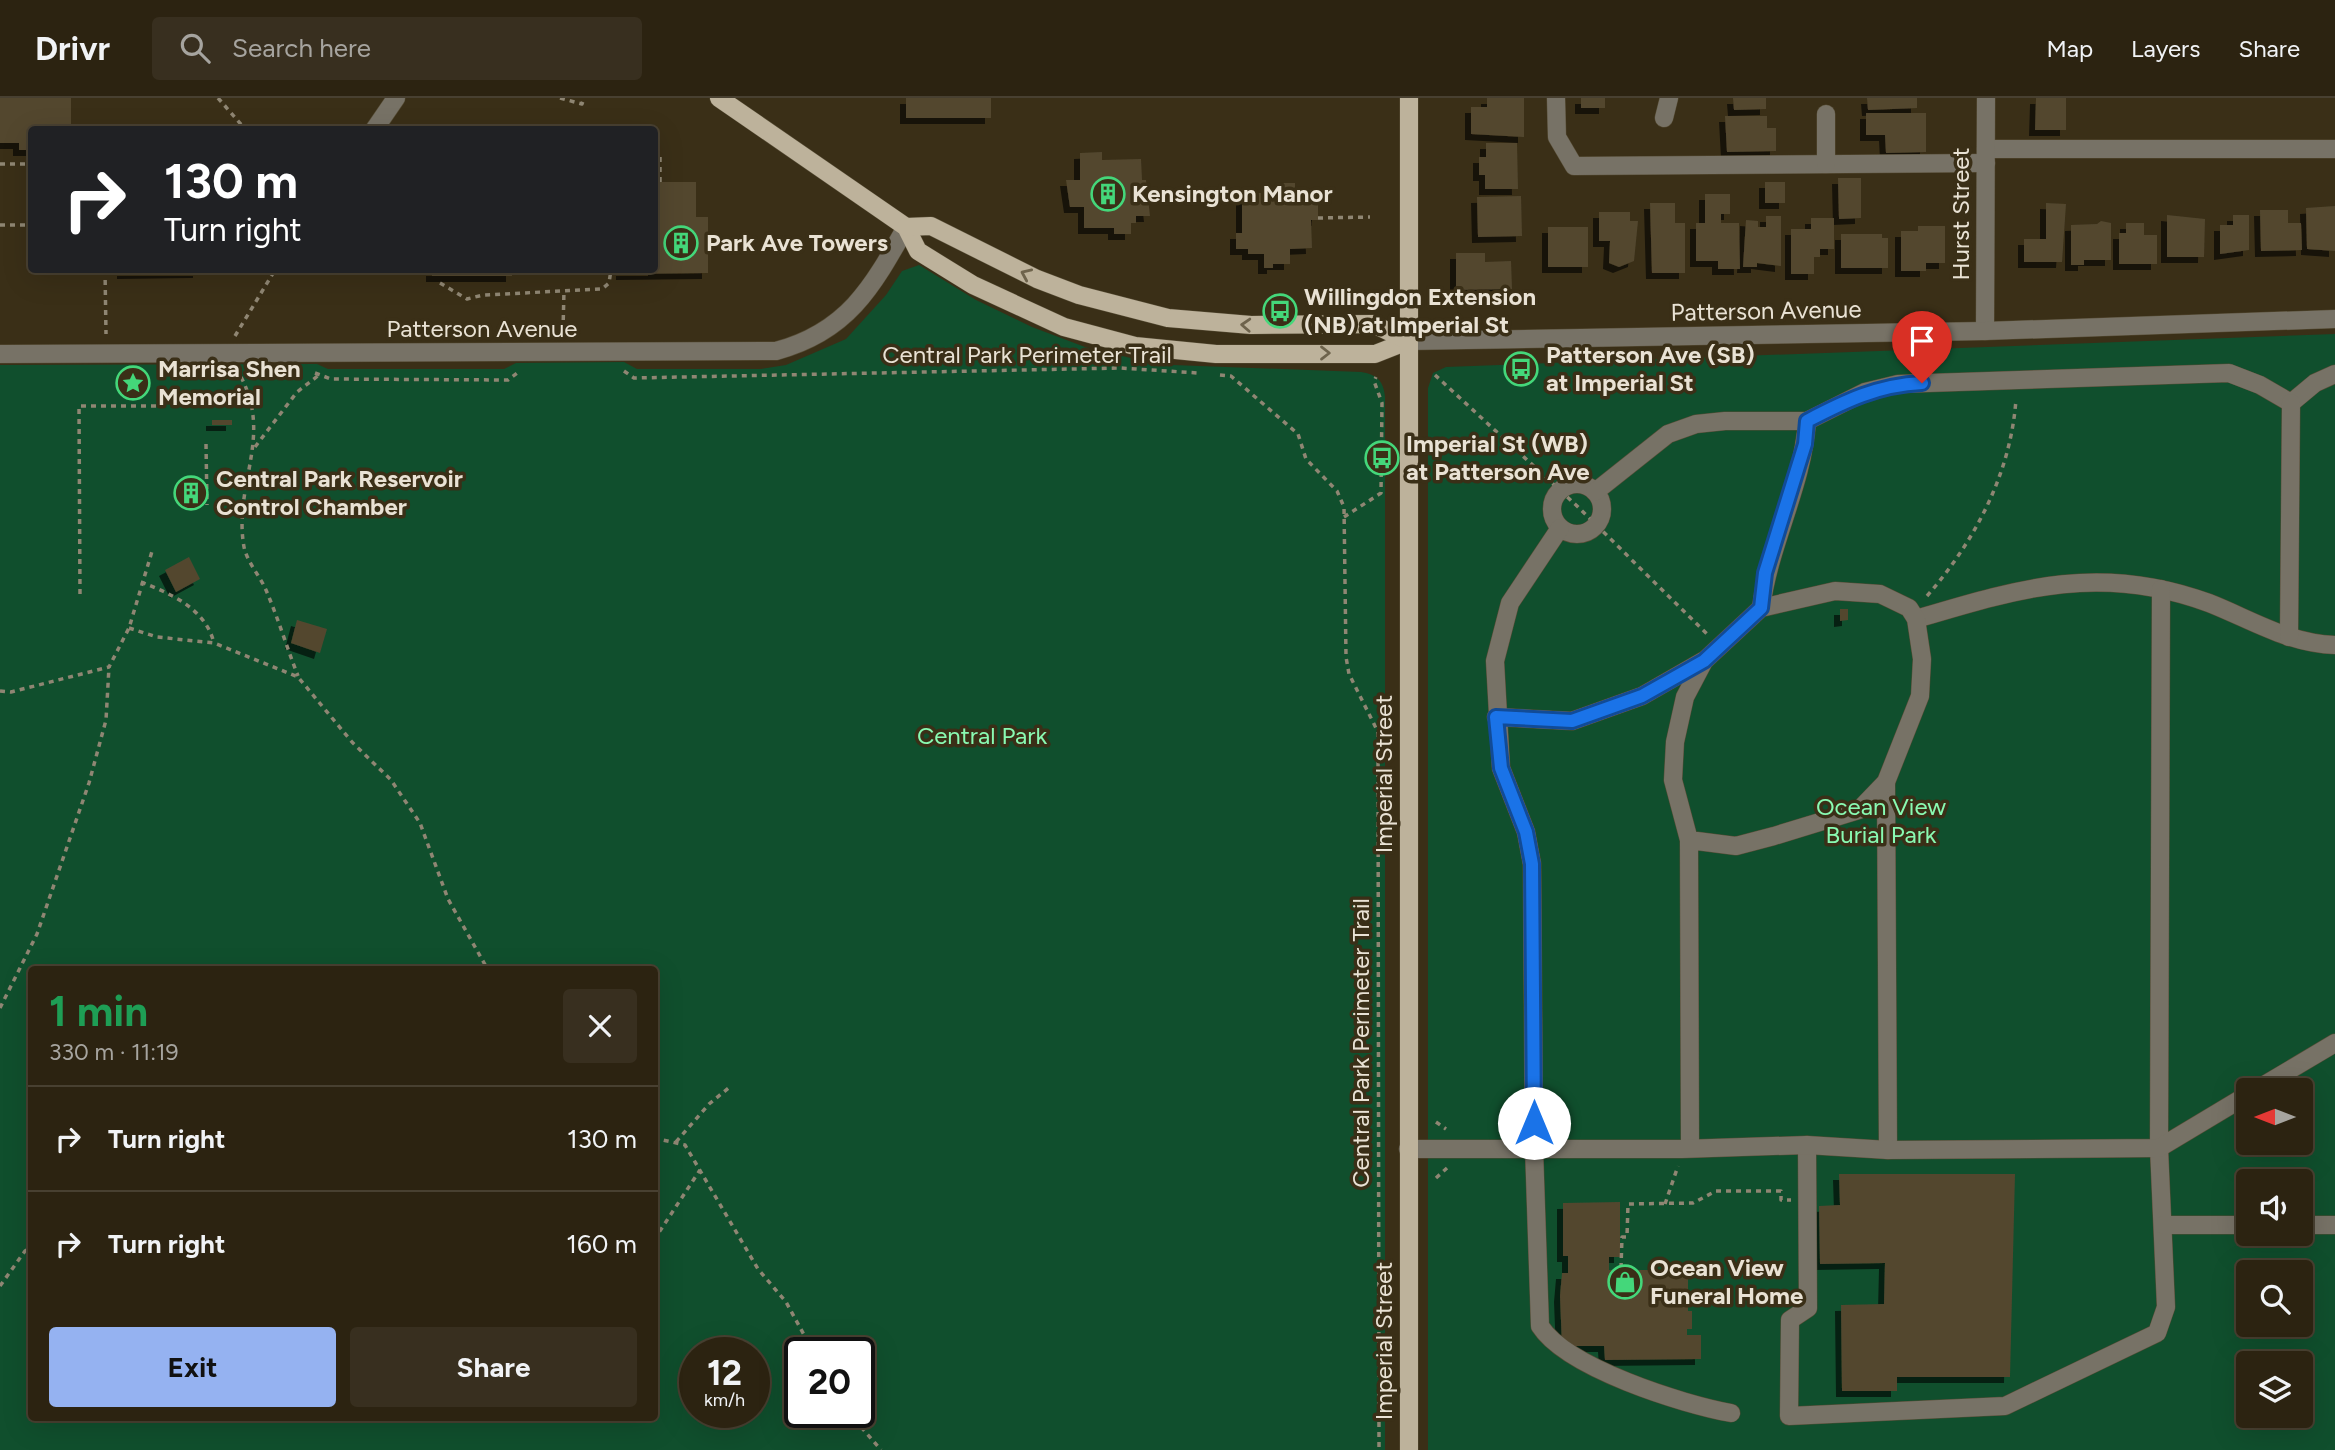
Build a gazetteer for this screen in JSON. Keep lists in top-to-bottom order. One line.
{"streets":{"main road":["Imperial Street"],"street":["Hurst Street","Patterson Avenue"],"path":["Central Park Perimeter Trail"]},"crossings":[["Hurst Street","Patterson Avenue"],["Patterson Avenue","Imperial Street"]],"parks":["Central Park","Ocean View Burial Park"],"places":{"building":["Kensington Manor","Park Ave Towers","Central Park Reservoir Control Chamber"],"bus stop":["Willingdon Extension (NB) at Imperial St","Patterson Ave (SB) at Imperial St","Imperial St (WB) at Patterson Ave"],"place":["Marrisa Shen Memorial"],"shop":["Ocean View Funeral Home"]},"north":"left","page":{"header":"Drivr","search":"Search here","nav":["Map","Layers","Share"],"turn":["130 m","Turn right"],"heading":["1 min","330 m · 11:19"],"list":[{"name":"Turn right","value":"130 m"},{"name":"Turn right","value":"160 m"}],"buttons":["Exit","Share"],"speed":"12 km/h","limit":"20"}}
